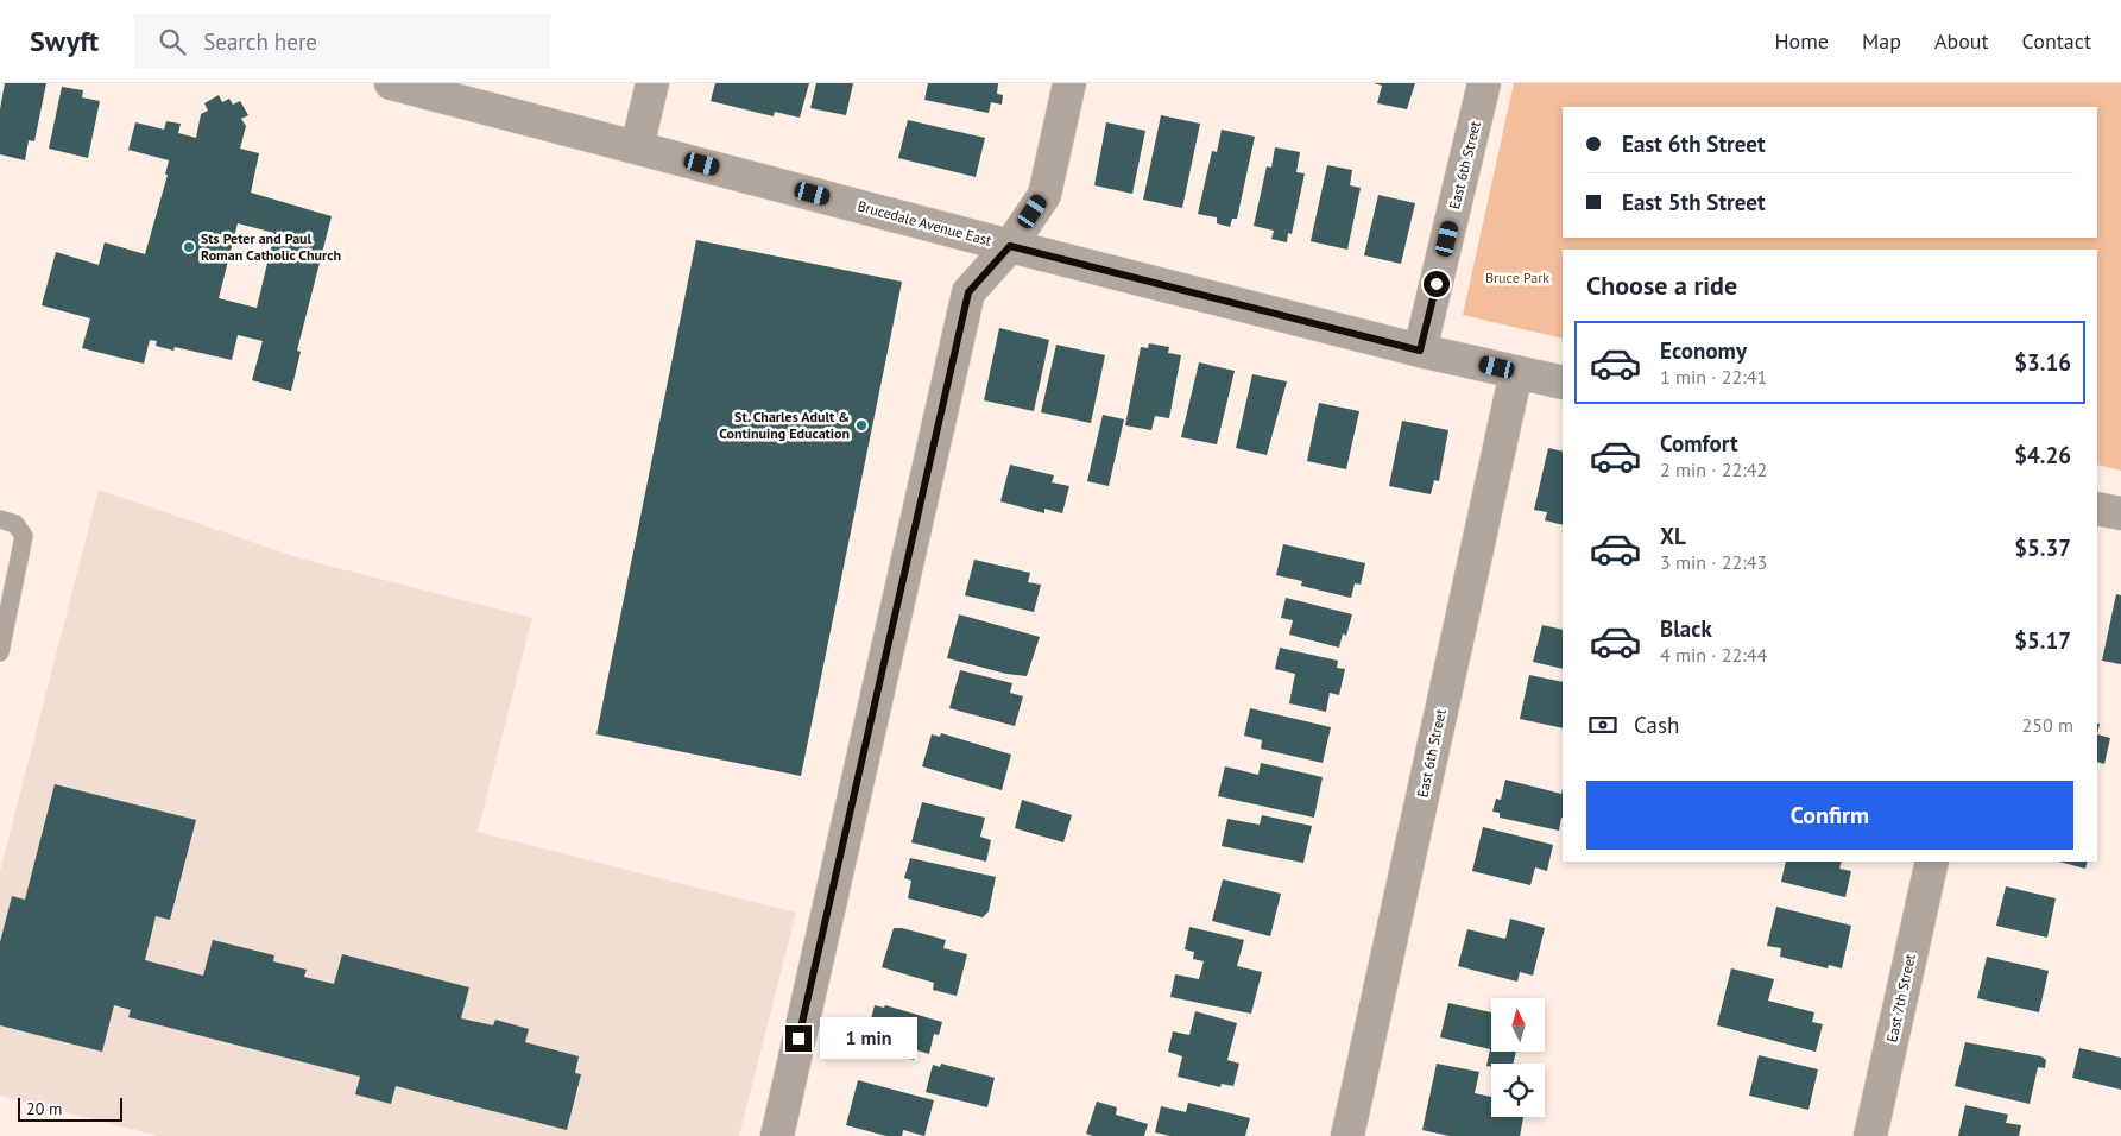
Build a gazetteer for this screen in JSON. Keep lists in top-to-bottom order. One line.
{"streets":{"street":["East 6th Street","Brucedale Avenue East","East 7th Street"]},"crossings":[["East 6th Street","Brucedale Avenue East"]],"parks":["Bruce Park"],"places":["Sts Peter and Paul Roman Catholic Church","St. Charles Adult & Continuing Education"],"scale_bar":"20 m","north":"top","page":{"header":"Swyft","search":"Search here","nav":["Home","Map","About","Contact"],"banner":["East 6th Street","East 5th Street"],"heading":"Choose a ride","list":[{"name":"Economy","note":"1 min · 22:41","value":"$3.16"},{"name":"Comfort","note":"2 min · 22:42","value":"$4.26"},{"name":"XL","note":"3 min · 22:43","value":"$5.37"},{"name":"Black","note":"4 min · 22:44","value":"$5.17"}],"pay":["Cash","250 m"],"buttons":"Confirm","bubble":"1 min","scale":"20 m"}}
